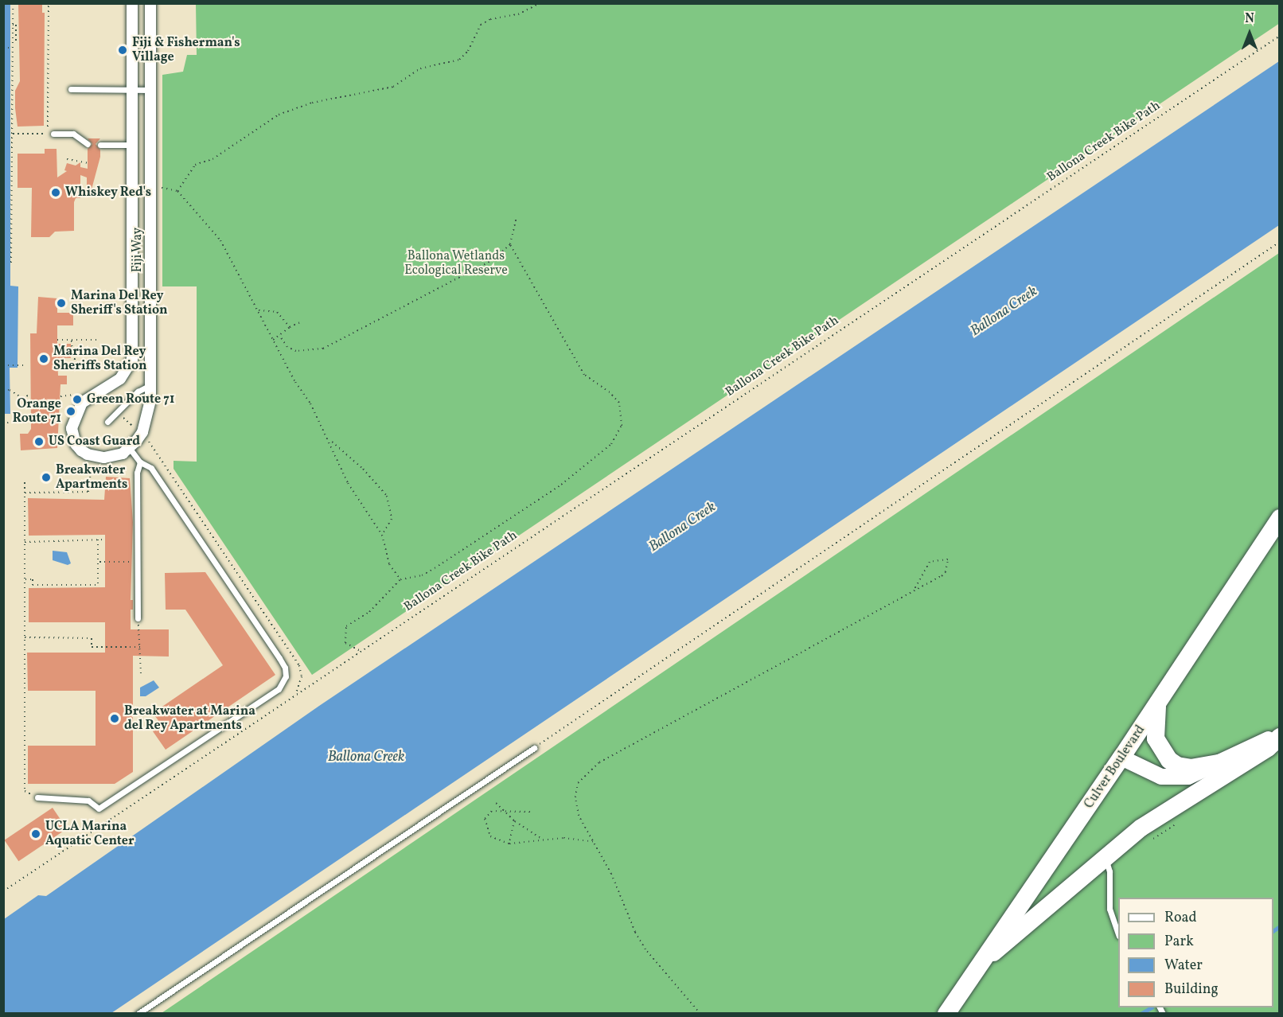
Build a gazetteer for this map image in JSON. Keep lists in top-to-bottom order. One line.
{"streets":{"main road":["Culver Boulevard"],"street":["Fiji Way"],"path":["Ballona Creek Bike Path"]},"water":["Ballona Creek"],"parks":["Ballona Wetlands Ecological Reserve"],"places":["Fiji & Fisherman's Village","Whiskey Red's","Marina Del Rey Sheriff's Station","Marina Del Rey Sheriffs Station","Green Route 71","Orange Route 71","US Coast Guard","Breakwater Apartments","Breakwater at Marina del Rey Apartments","UCLA Marina Aquatic Center"],"legend":["Road","Park","Water","Building"],"north":"top"}
